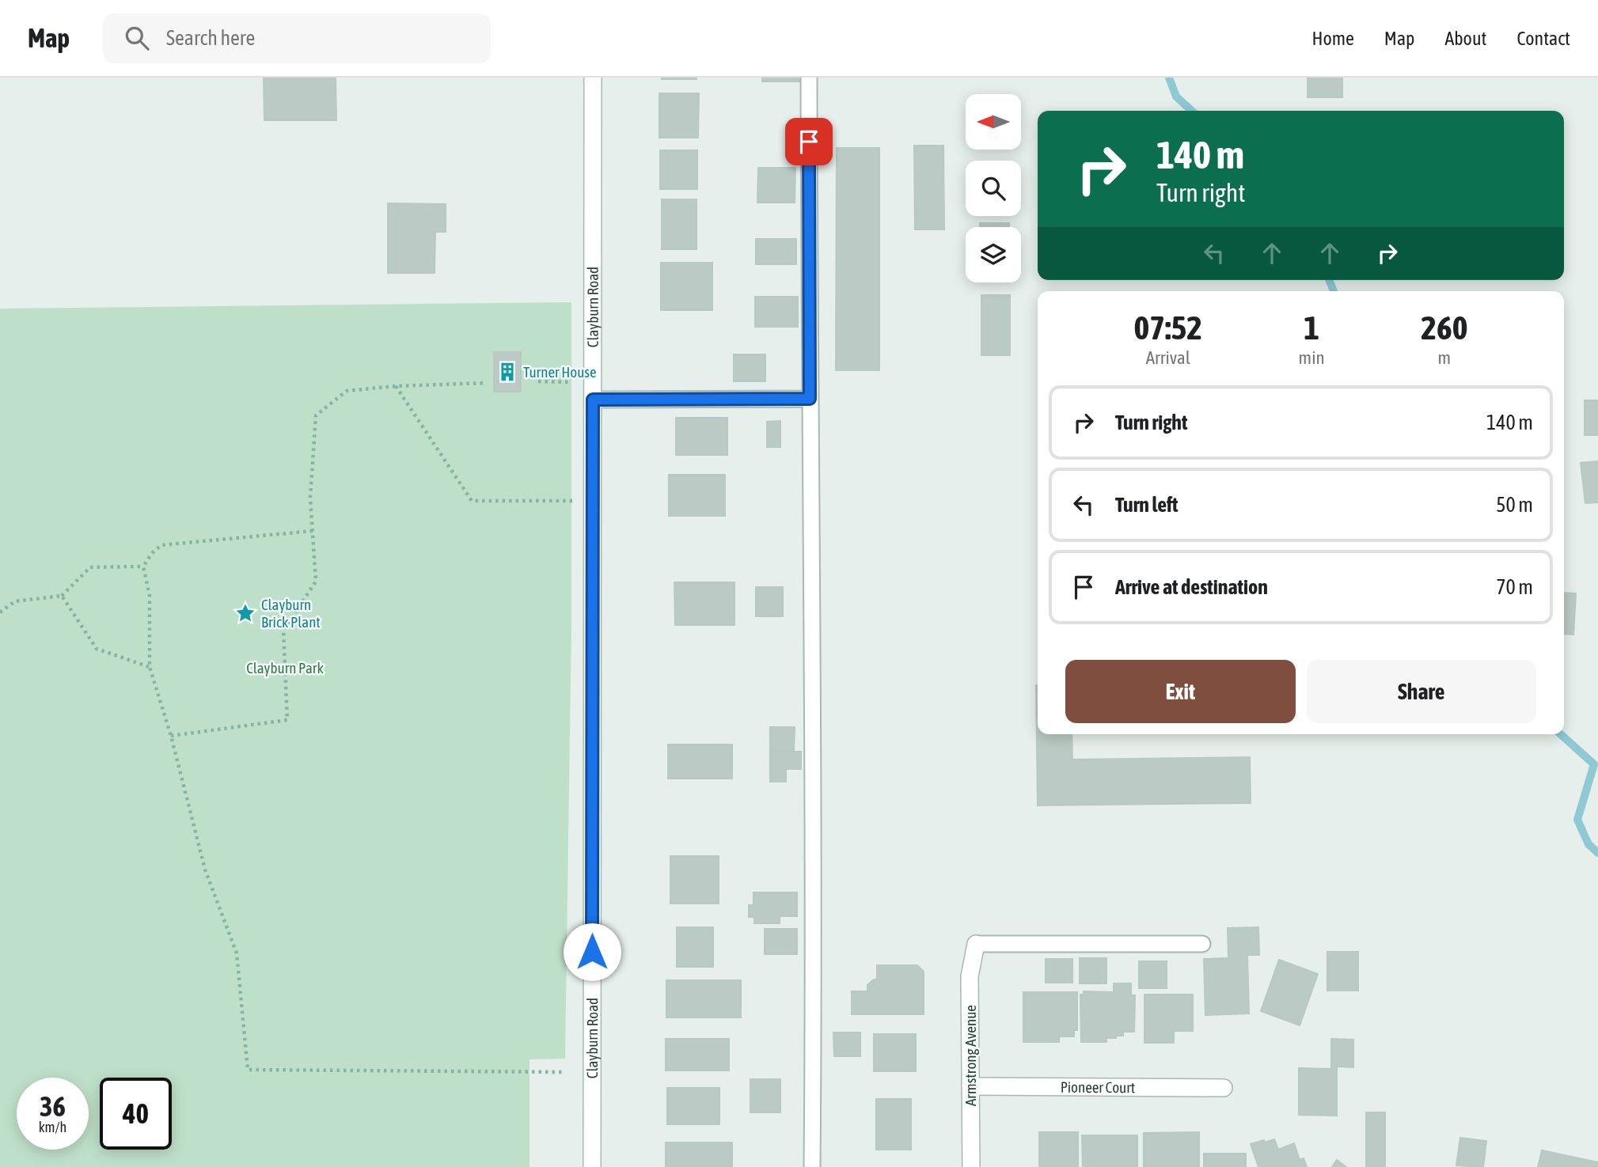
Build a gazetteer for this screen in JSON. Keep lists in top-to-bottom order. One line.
{"streets":{"street":["Clayburn Road","Armstrong Avenue","Pioneer Court"]},"crossings":[["Armstrong Avenue","Pioneer Court"]],"parks":["Clayburn Park"],"places":{"building":["Turner House"],"place":["Clayburn Brick Plant"]},"north":"left","page":{"header":"Map","search":"Search here","nav":["Home","Map","About","Contact"],"turn":["140 m","Turn right"],"eta":["07:52","Arrival","1","min","260","m"],"list":[{"name":"Turn right","value":"140 m"},{"name":"Turn left","value":"50 m"},{"name":"Arrive at destination","value":"70 m"}],"buttons":["Exit","Share"],"speed":"36 km/h","limit":"40"}}
